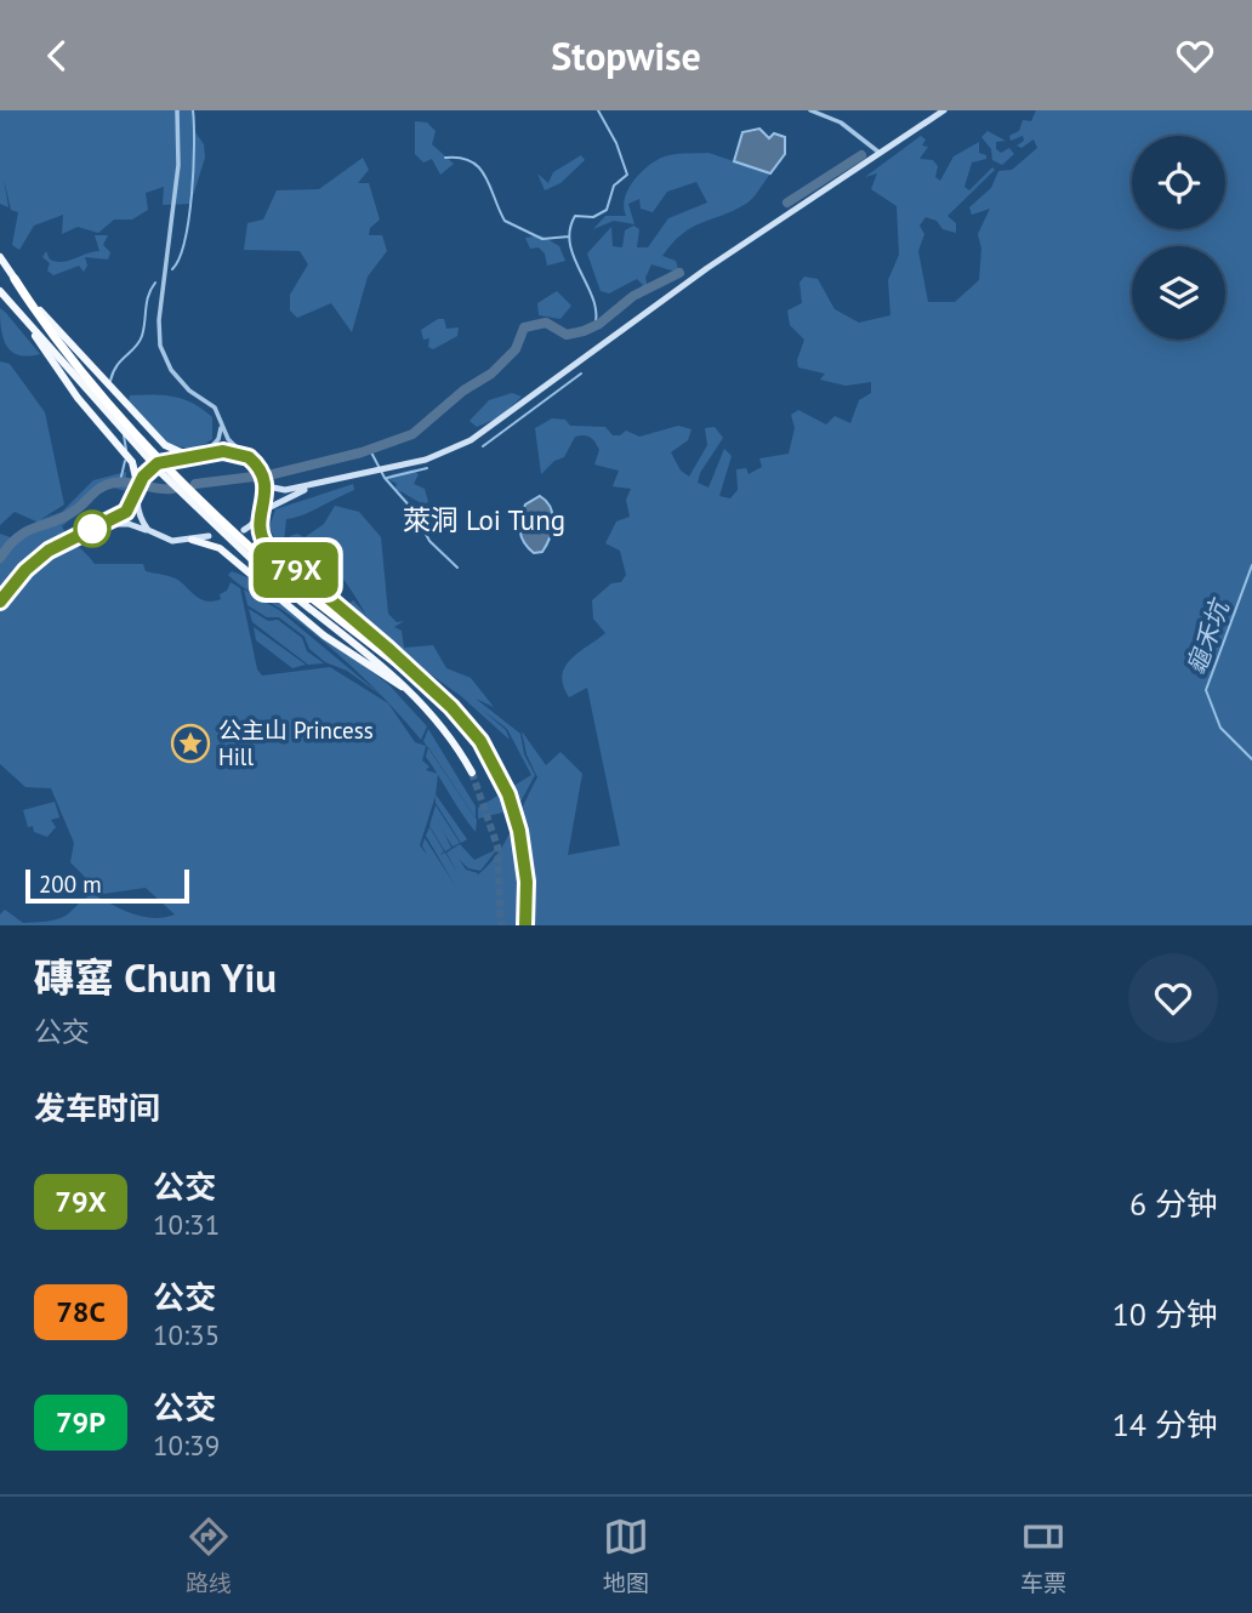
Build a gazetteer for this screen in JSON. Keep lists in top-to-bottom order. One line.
{"districts":["萊洞 Loi Tung"],"water":["龜禾坑"],"places":{"place":["公主山 Princess Hill"]},"lines":["bus line 79X"],"scale_bar":"200 m","page":{"header":"Stopwise","on_map":"79X","scale":"200 m","heading":[["磚窰 Chun Yiu","公交"],"发车时间"],"list":[{"mark":"79X","name":"公交","note":"10:31","value":"6 分钟"},{"mark":"78C","name":"公交","note":"10:35","value":"10 分钟"},{"mark":"79P","name":"公交","note":"10:39","value":"14 分钟"}],"tabs":["路线","地图","车票"]}}
